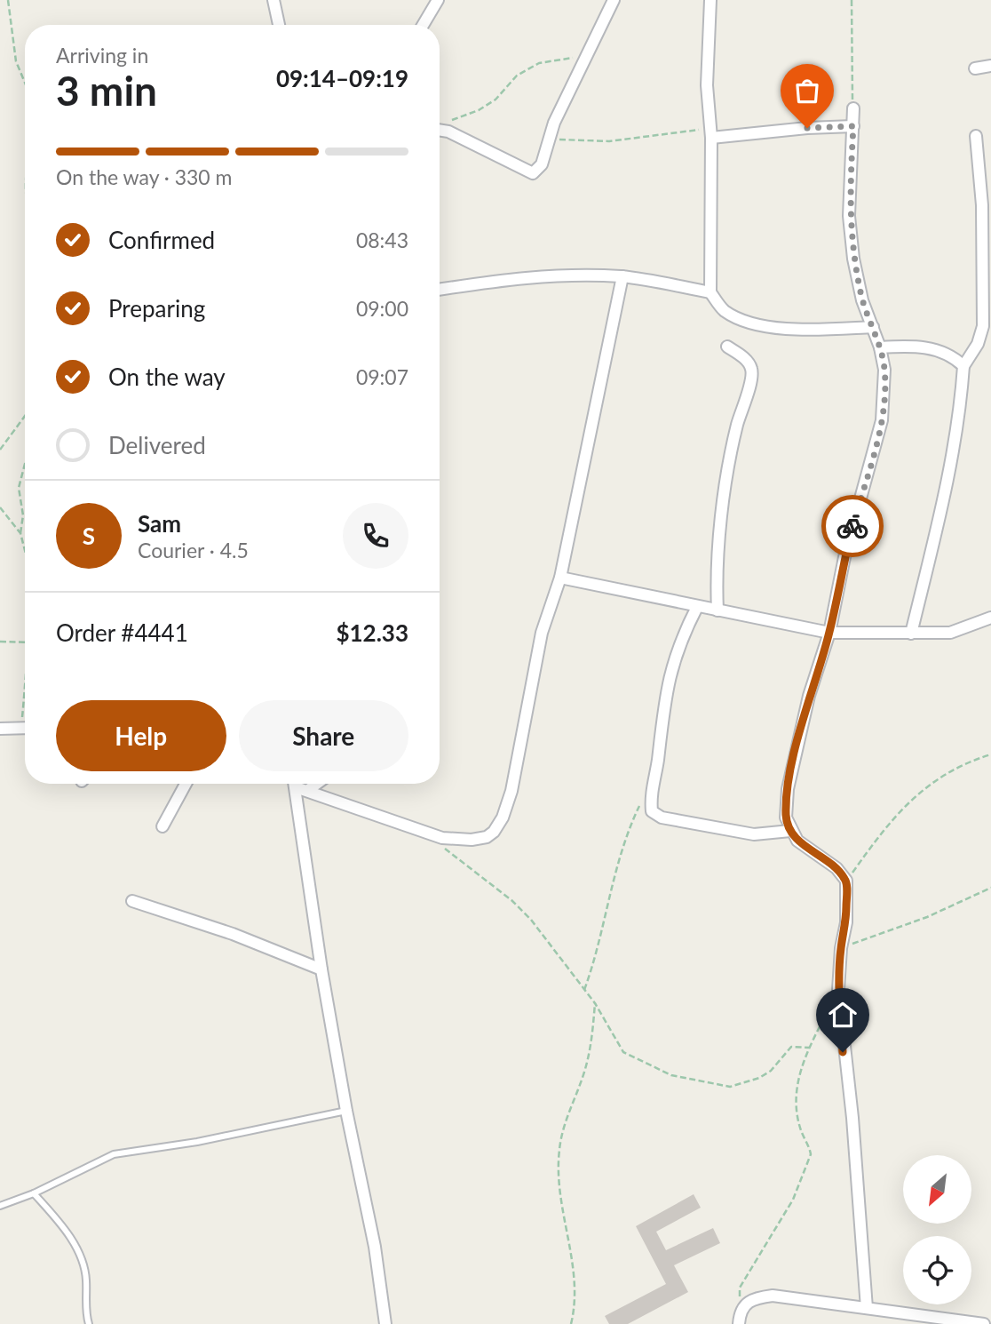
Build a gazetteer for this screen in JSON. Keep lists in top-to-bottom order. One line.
{"north":"bottom left","page":{"heading":["3 min","Arriving in","09:14–09:19"],"panel":["Sam","Courier · 4.5","Order #4441","$12.33"],"bar":"On the way · 330 m","list":[["Confirmed","08:43"],["Preparing","09:00"],["On the way","09:07"],"Delivered"],"round":"S","buttons":["Help","Share"]}}
